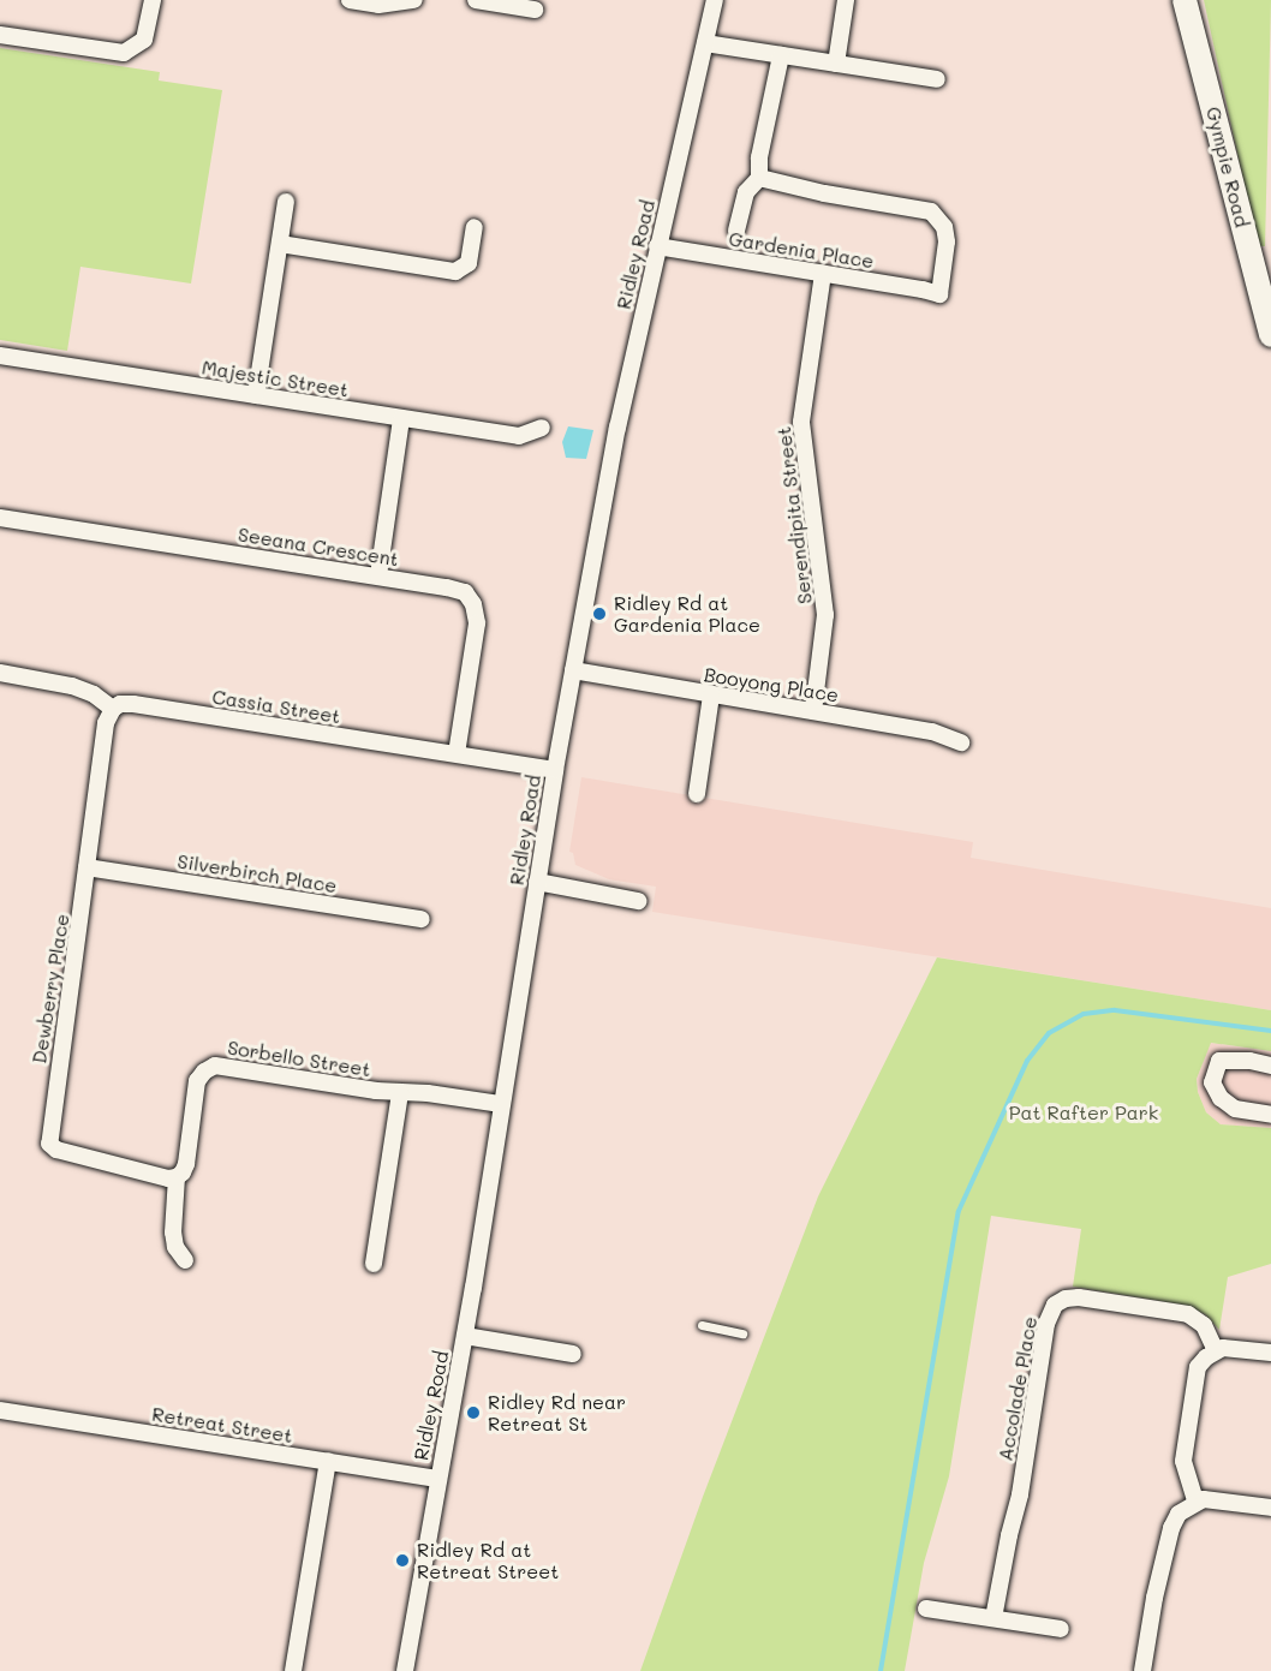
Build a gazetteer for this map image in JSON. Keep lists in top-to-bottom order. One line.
{"streets":{"main road":["Gympie Road"],"street":["Gardenia Place","Ridley Road","Majestic Street","Serendipita Street","Seeana Crescent","Booyong Place","Cassia Street","Silverbirch Place","Dewberry Place","Sorbello Street","Accolade Place","Retreat Street"]},"crossings":[["Gardenia Place","Ridley Road"],["Gardenia Place","Serendipita Street"],["Ridley Road","Booyong Place"],["Ridley Road","Cassia Street"],["Ridley Road","Sorbello Street"],["Ridley Road","Retreat Street"],["Serendipita Street","Booyong Place"],["Seeana Crescent","Cassia Street"],["Cassia Street","Dewberry Place"],["Silverbirch Place","Dewberry Place"],["Dewberry Place","Sorbello Street"]],"parks":["Pat Rafter Park"],"places":["Ridley Rd at Gardenia Place","Ridley Rd near Retreat St","Ridley Rd at Retreat Street"]}
